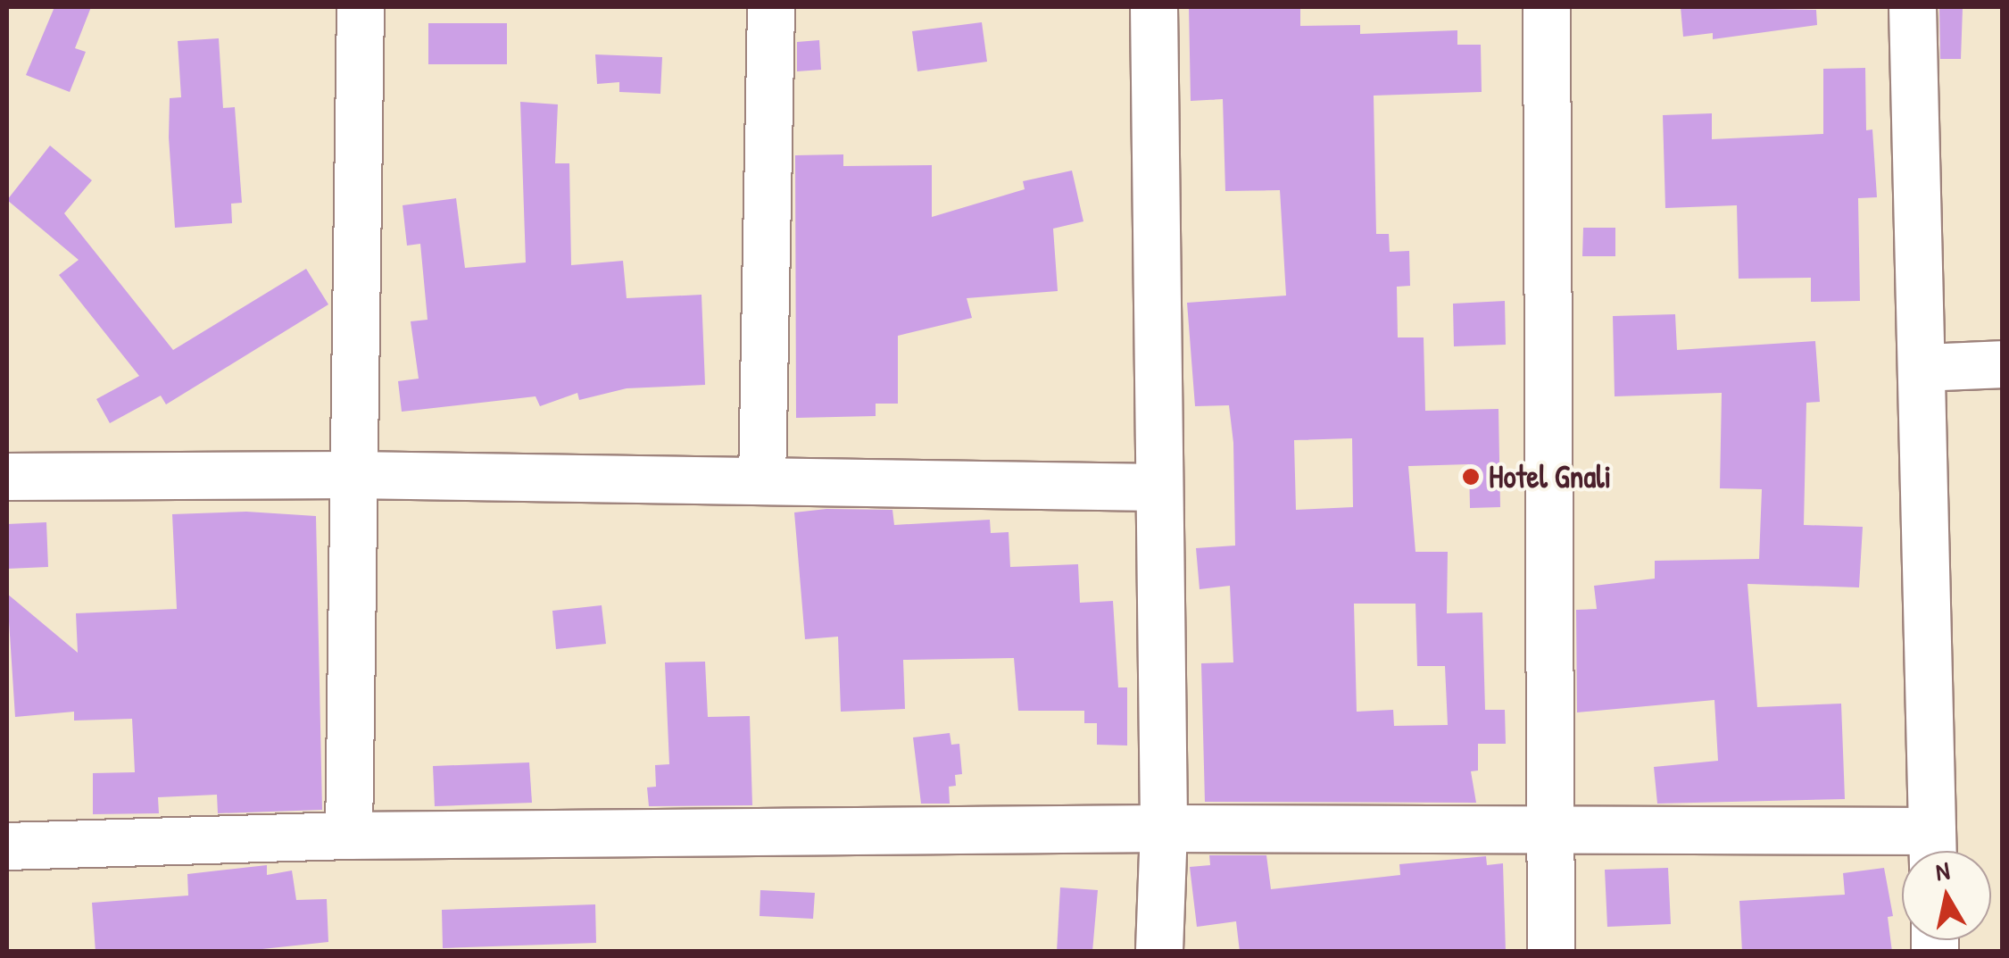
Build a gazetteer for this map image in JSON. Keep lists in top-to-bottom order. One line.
{"places":["Hotel Gnali"],"north":"top"}
